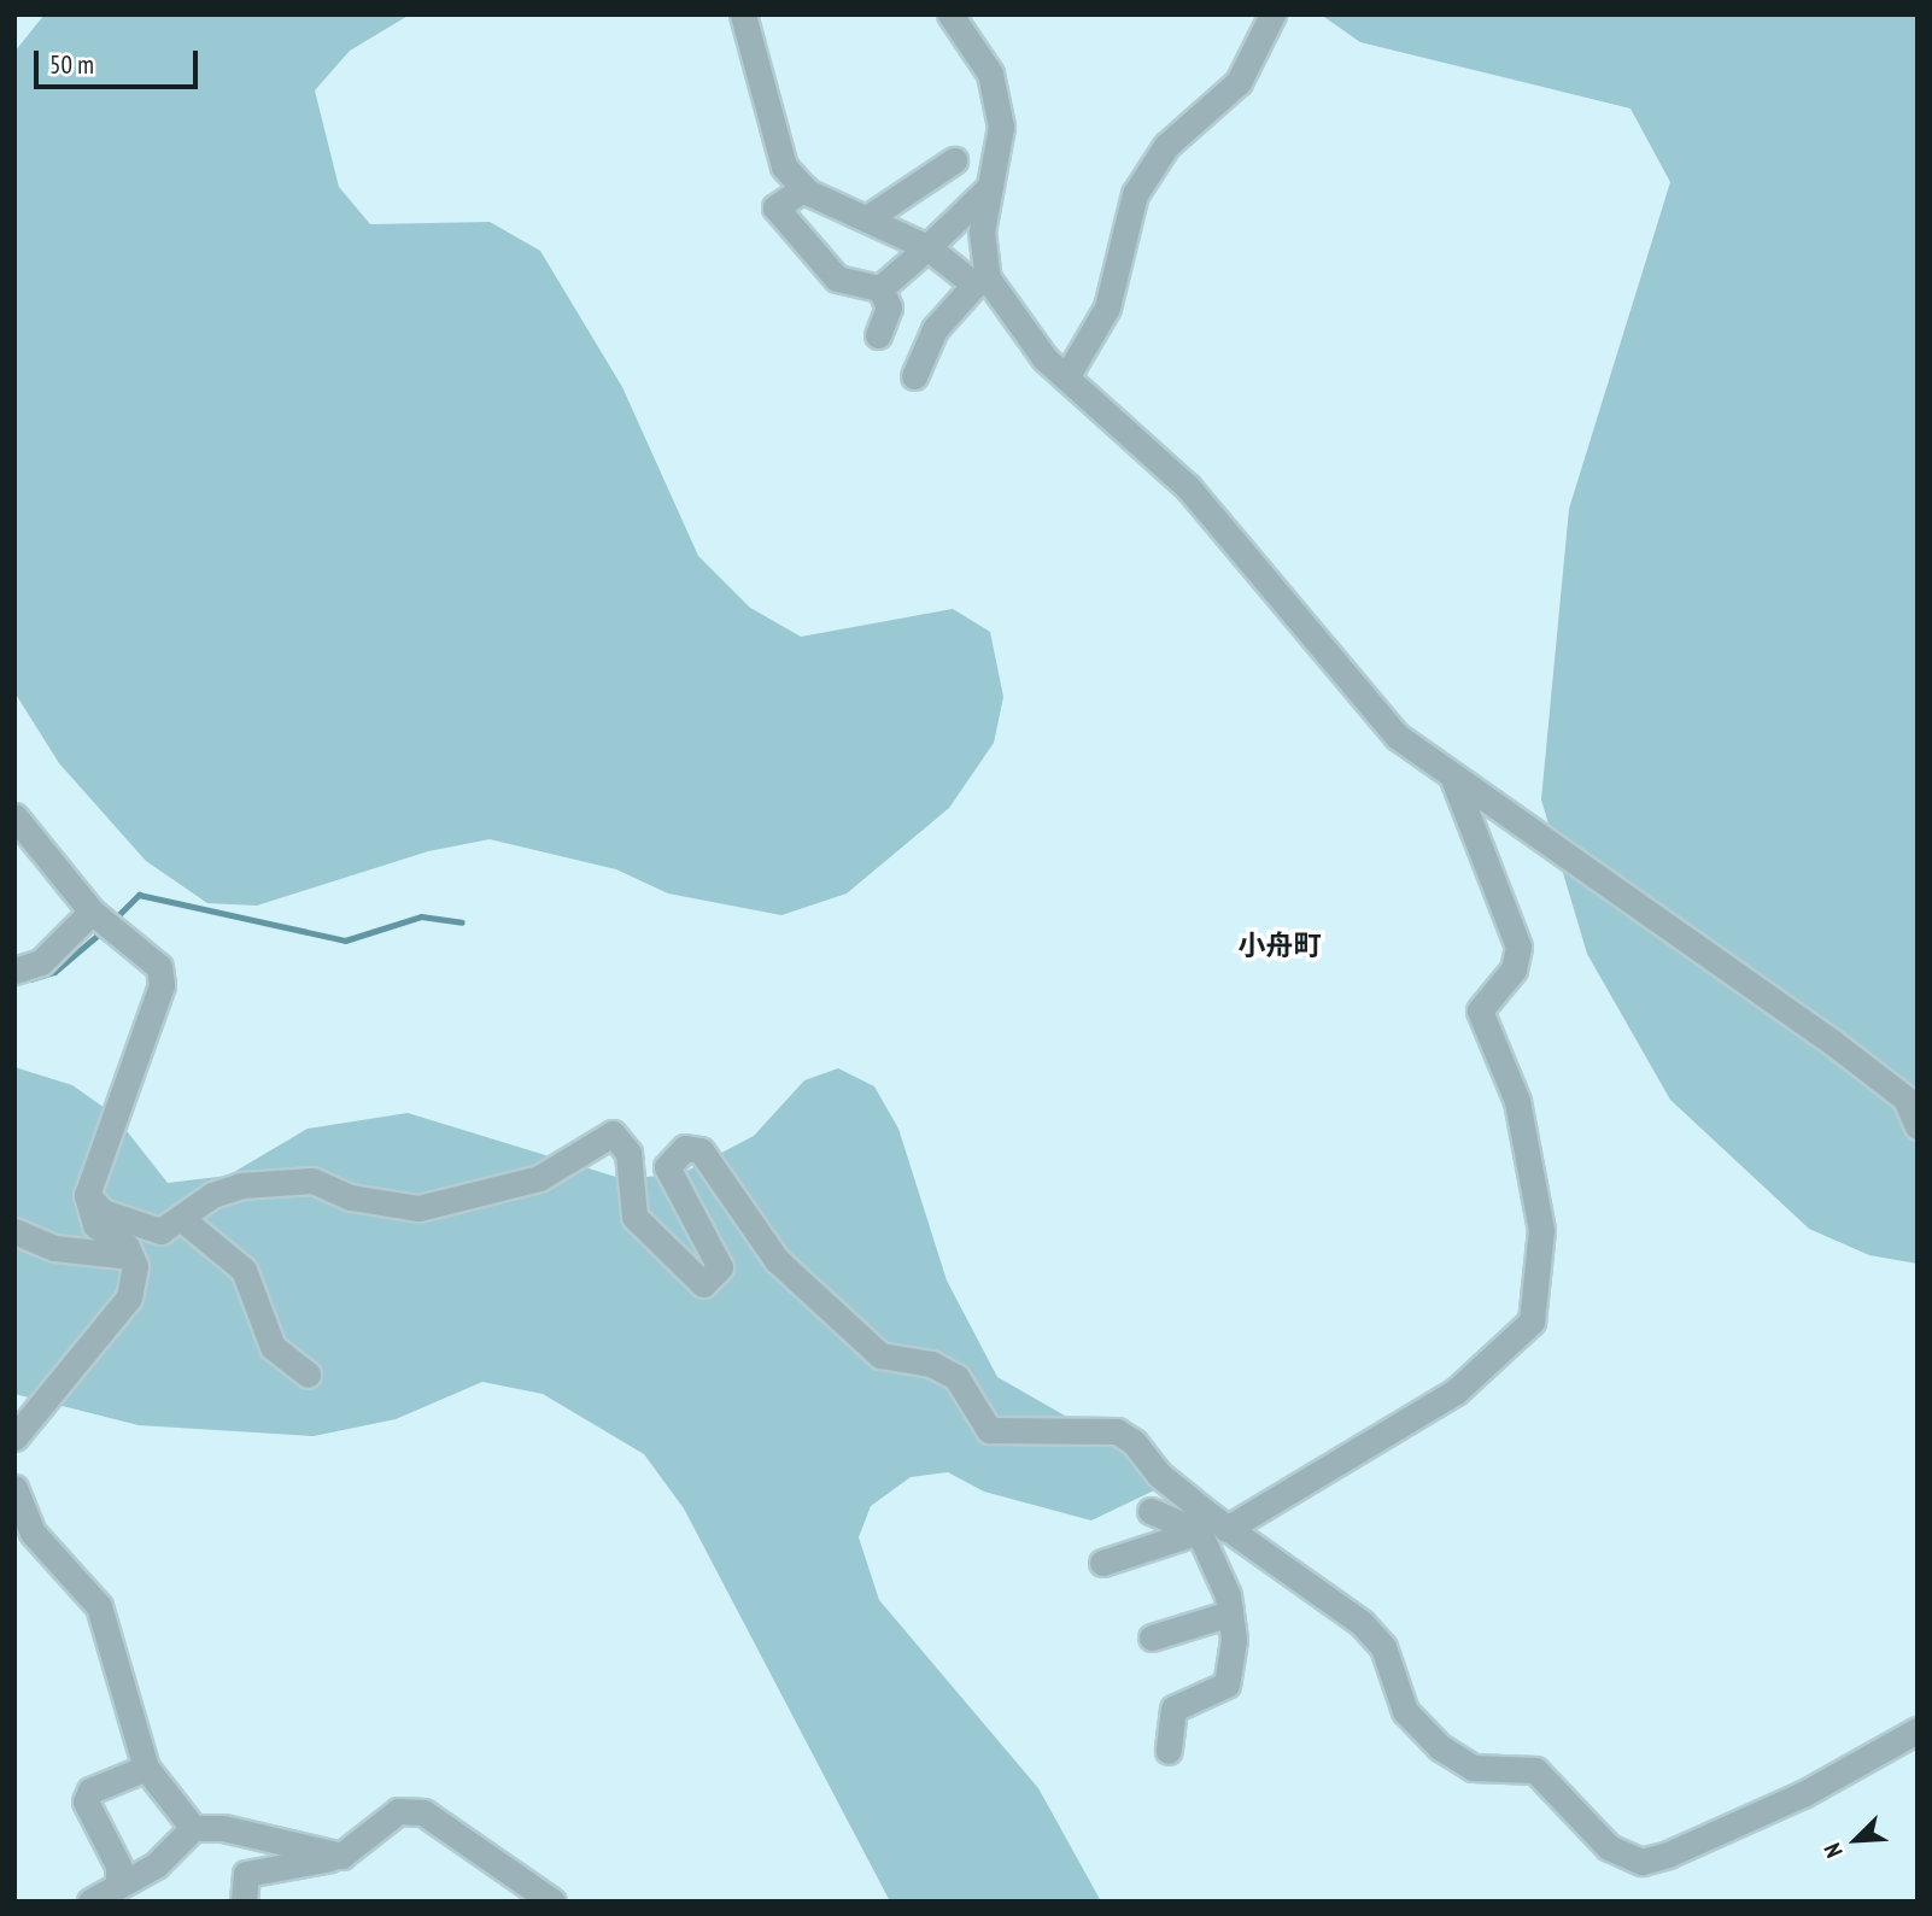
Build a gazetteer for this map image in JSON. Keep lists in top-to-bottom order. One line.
{"districts":["小舟町"],"scale_bar":"50 m","north":"bottom left"}
